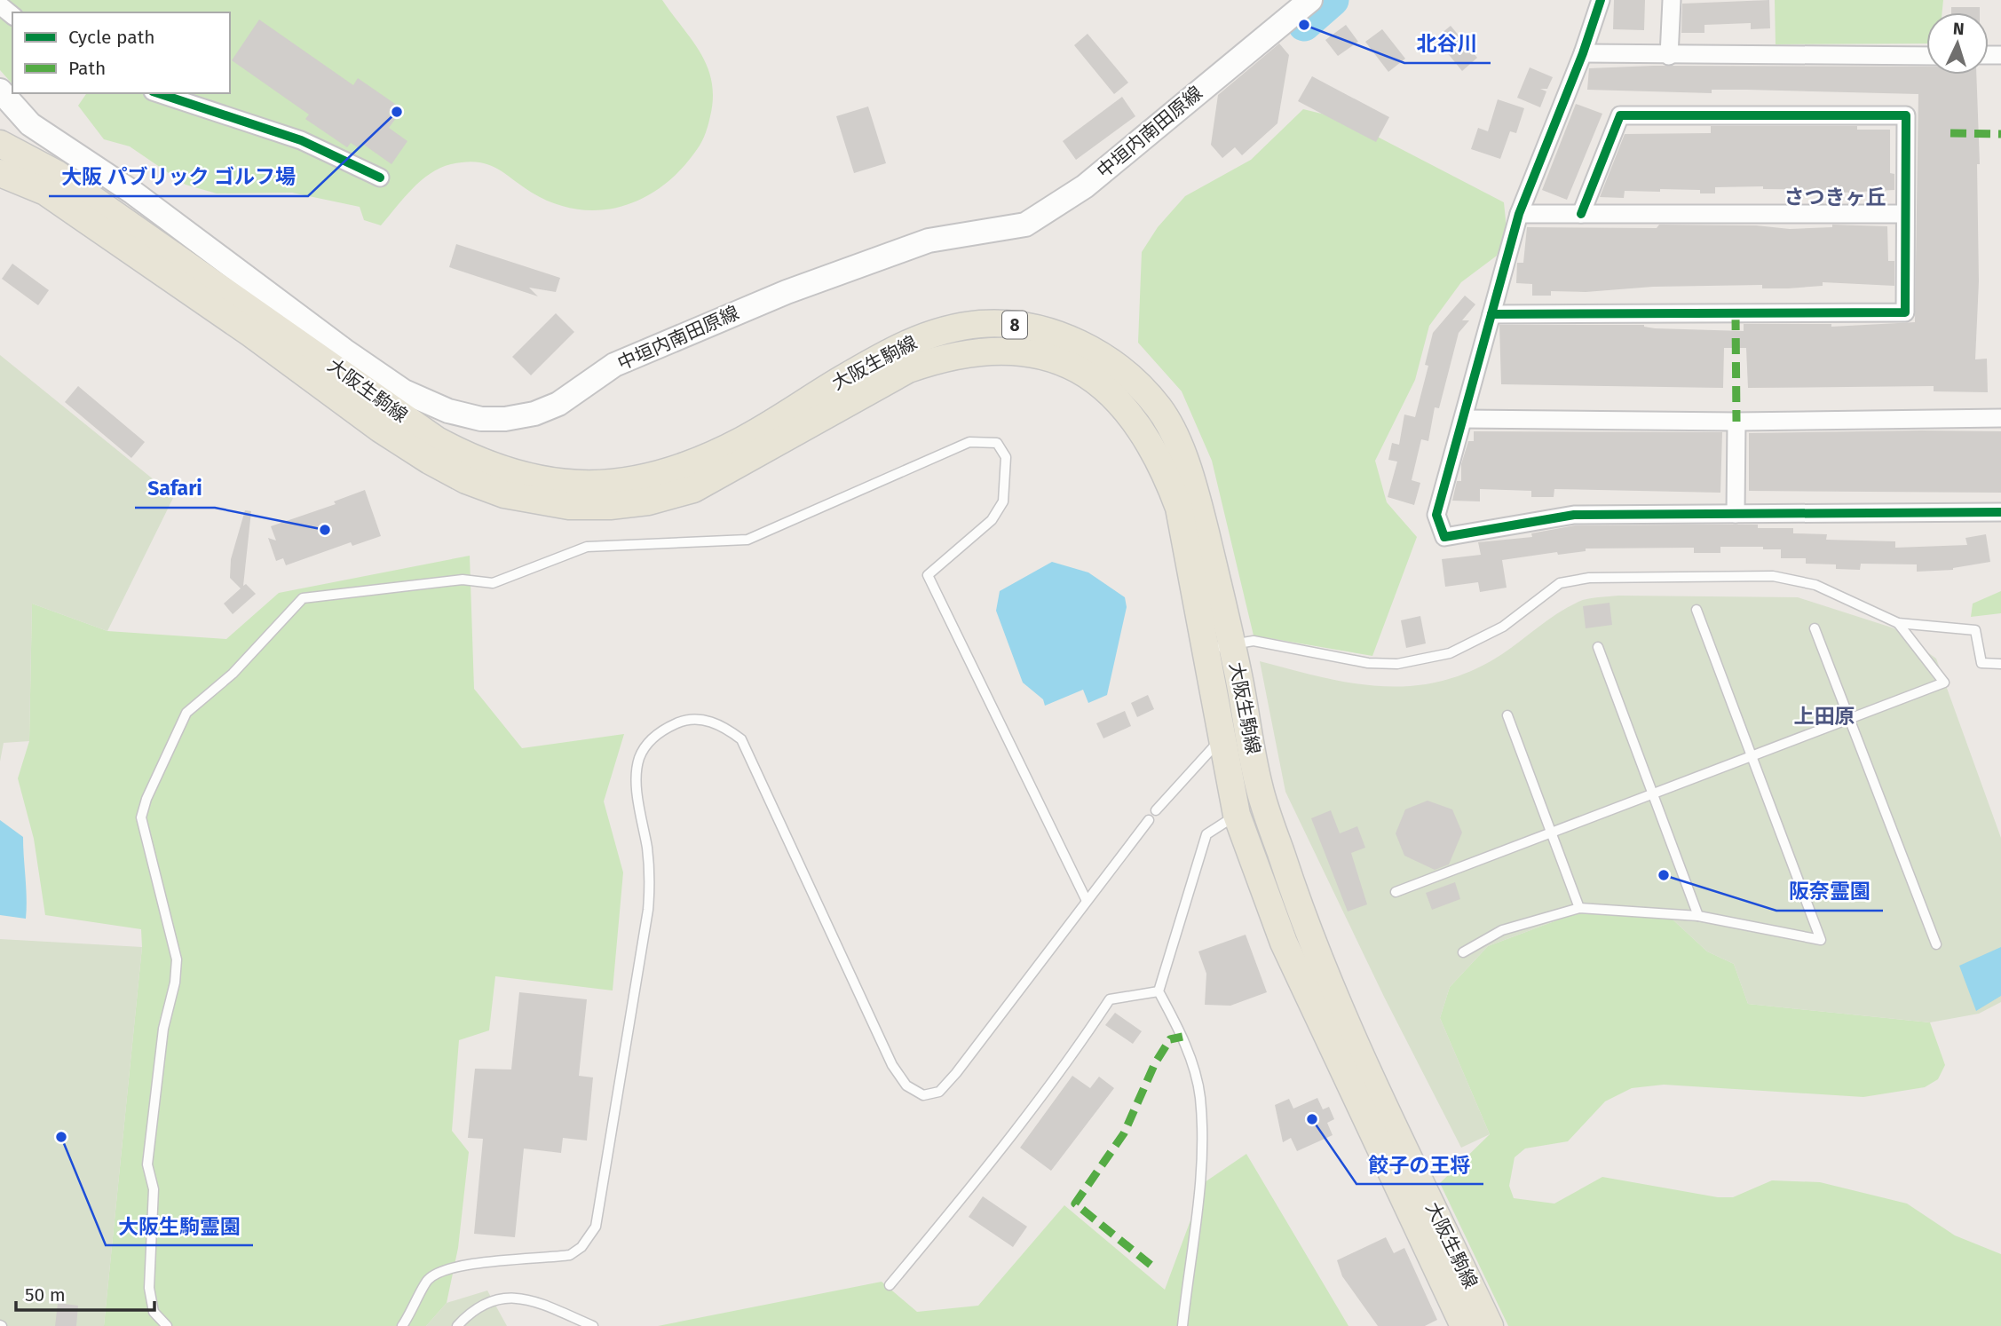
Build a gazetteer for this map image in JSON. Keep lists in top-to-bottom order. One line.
{"streets":{"main road":["中垣内南田原線","8","大阪生駒線"]},"districts":["さつきヶ丘","上田原"],"places":["北谷川","大阪 パブリック ゴルフ場","Safari","阪奈霊園","餃子の王将","大阪生駒霊園"],"legend":["Cycle path","Path"],"scale_bar":"50 m","north":"top"}
